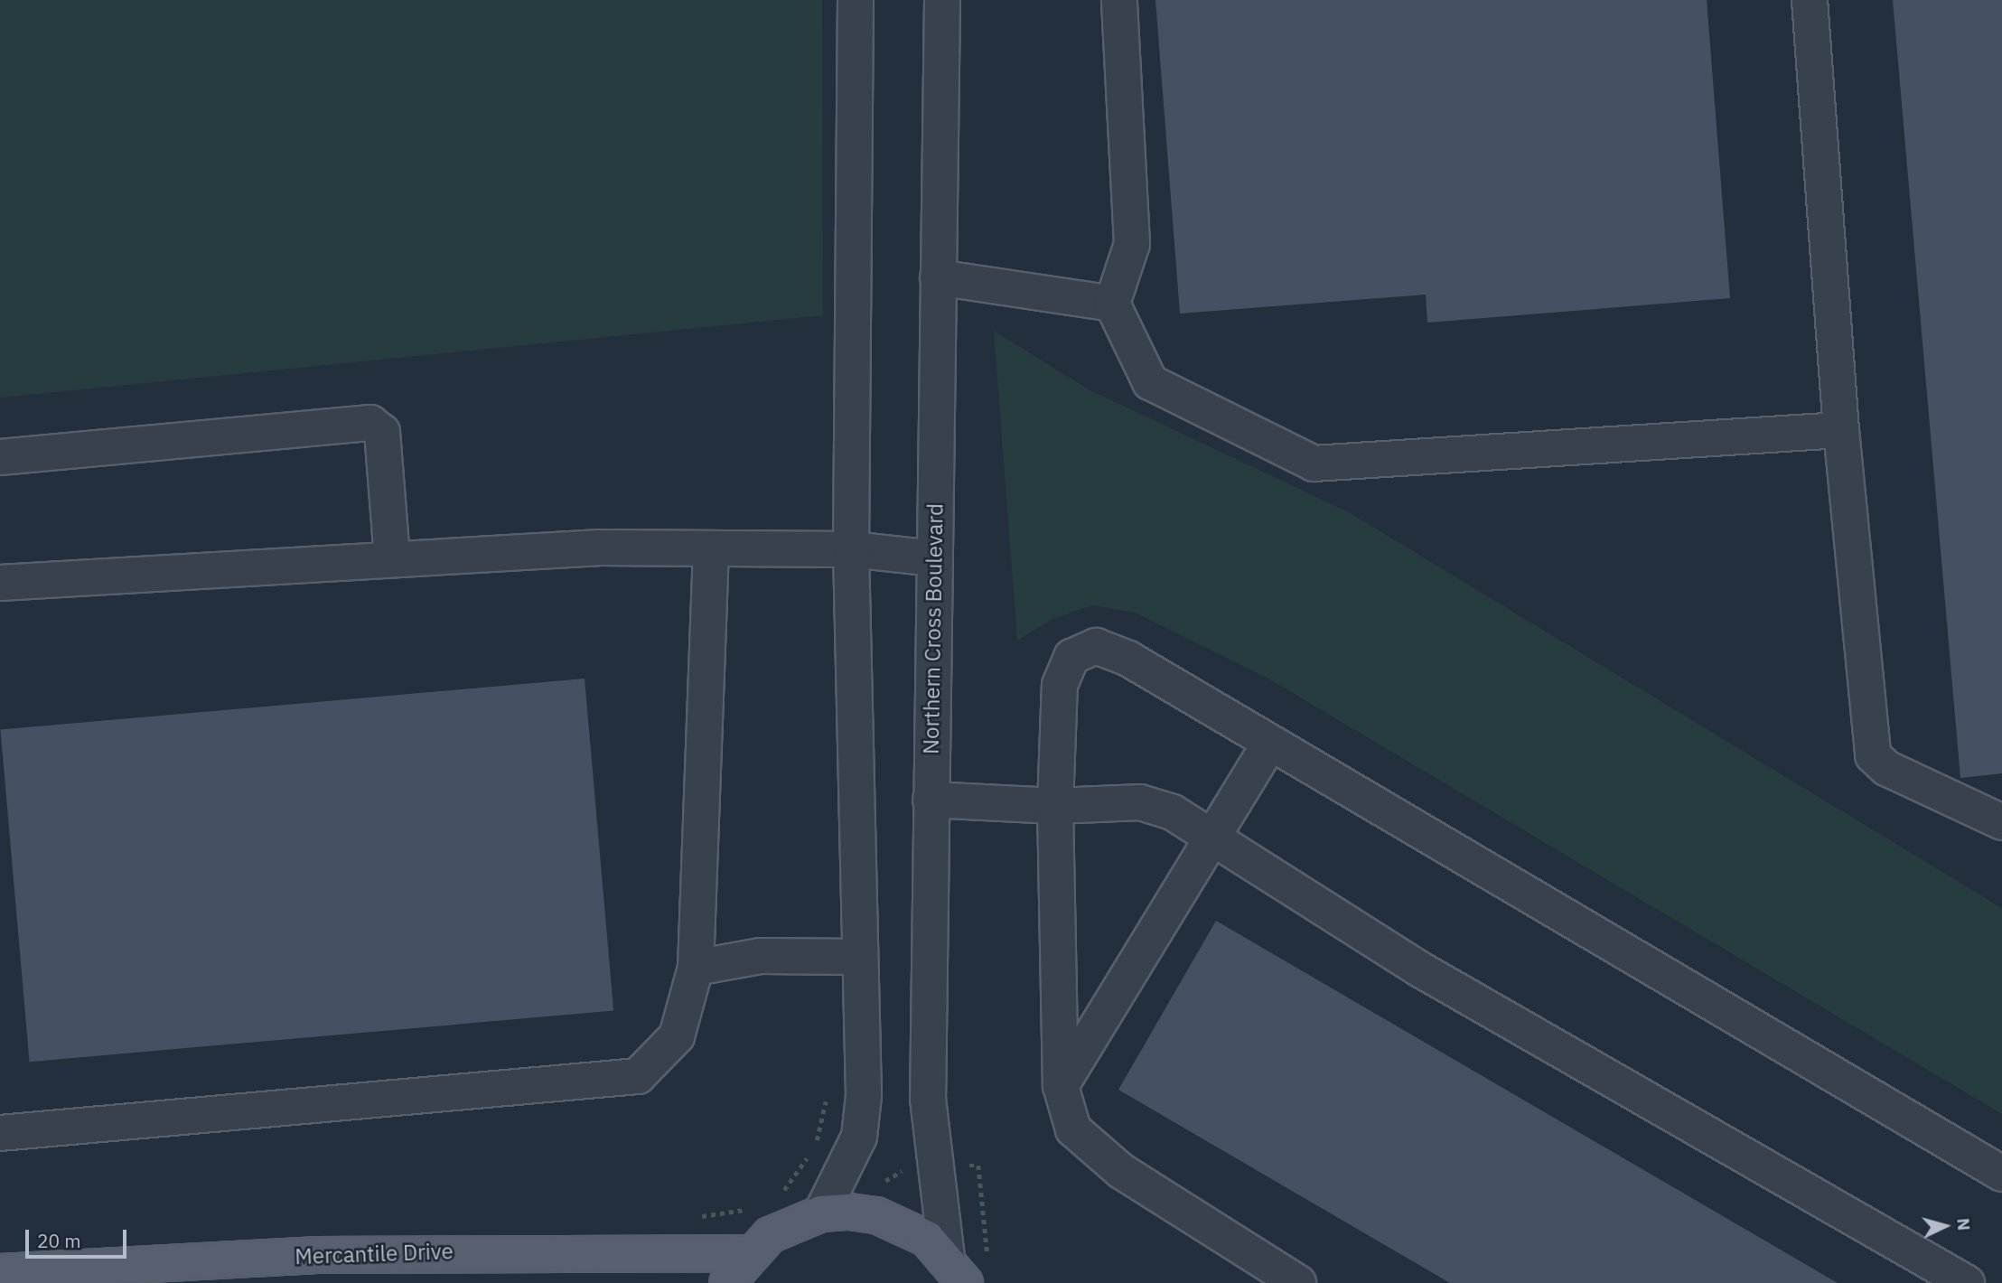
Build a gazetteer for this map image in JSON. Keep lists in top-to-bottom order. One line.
{"streets":{"main road":["Mercantile Drive"],"street":["Northern Cross Boulevard"]},"scale_bar":"20 m","north":"right"}
